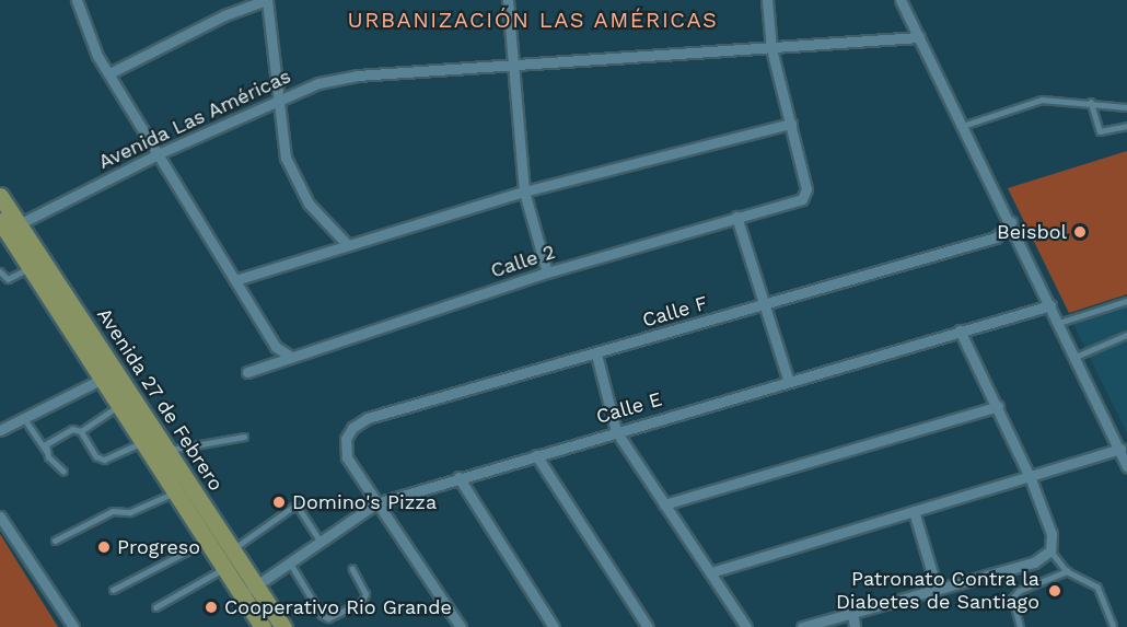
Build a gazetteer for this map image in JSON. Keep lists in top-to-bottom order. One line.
{"streets":{"main road":["Avenida 27 de Febrero"],"street":["Avenida Las Américas","Calle 2","Calle F","Calle E"]},"crossings":[["Avenida Las Américas","Avenida 27 de Febrero"],["Calle F","Calle E"],["Avenida 27 de Febrero","Calle E"]],"districts":["URBANIZACIÓN LAS AMÉRICAS"],"places":["Beisbol","Domino's Pizza","Progreso","Patronato Contra la Diabetes de Santiago","Cooperativo Rio Grande"]}
